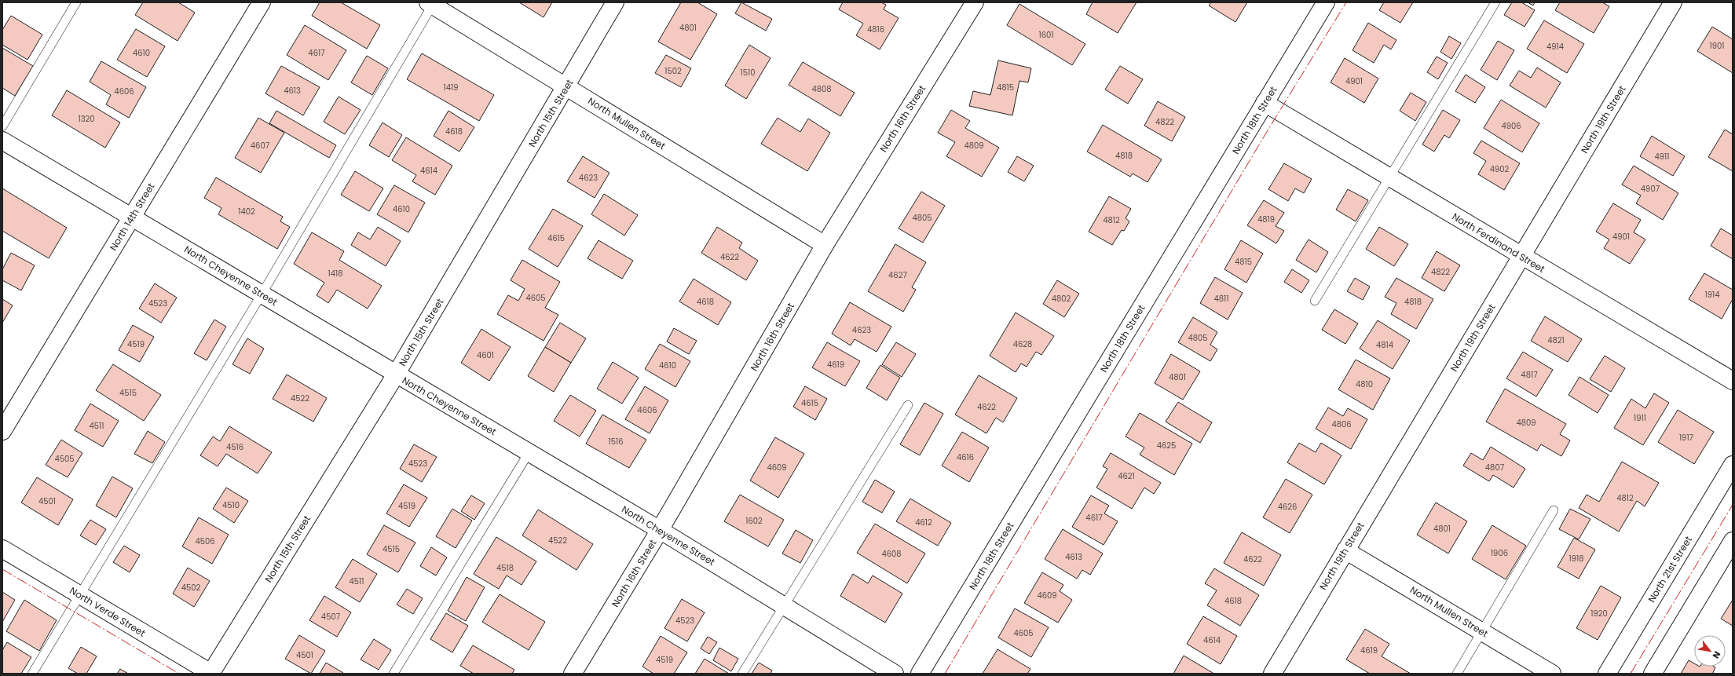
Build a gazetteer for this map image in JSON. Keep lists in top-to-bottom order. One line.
{"streets":{"street":["North 15th Street","North 16th Street","North 19th Street","North 18th Street","North Mullen Street","North 14th Street","North Ferdinand Street","North Cheyenne Street","North 21st Street","North Verde Street"]},"crossings":[["North 15th Street","North Mullen Street"],["North 15th Street","North Cheyenne Street"],["North 15th Street","North Verde Street"],["North 16th Street","North Mullen Street"],["North 16th Street","North Cheyenne Street"],["North 19th Street","North Mullen Street"],["North 19th Street","North Ferdinand Street"],["North 18th Street","North Ferdinand Street"],["North 14th Street","North Cheyenne Street"]],"house_numbers":["4801","4816","1601","1901","4914","4610","4617","1502","1510","4901","1419","4815","4808","4613","4606","1320","4822","4906","4618","4607","4809","4818","4911","4902","4614","4623","4907","4610","1402","4805","4819","4812","4901","4615","4622","4815","4822","1418","4627","1914","4605","4802","4811","4618","4818","4523","4623","4805","4821","4519","4628","4814","4601","4619","4610","4817","4801","4810","4515","4522","4615","4622","4606","1911","4809","4806","4511","1917","1516","4625","4516","4616","4505","4523","4609","4807","4621","4812","4501","4510","4519","4626","4617","1602","4612","4801","4522","4506","4515","1906","4608","4613","1918","4622","4518","4511","4502","4609","4618","1920","4507","4523","4605","4614","4619","4501","4519"],"north":"bottom right"}
